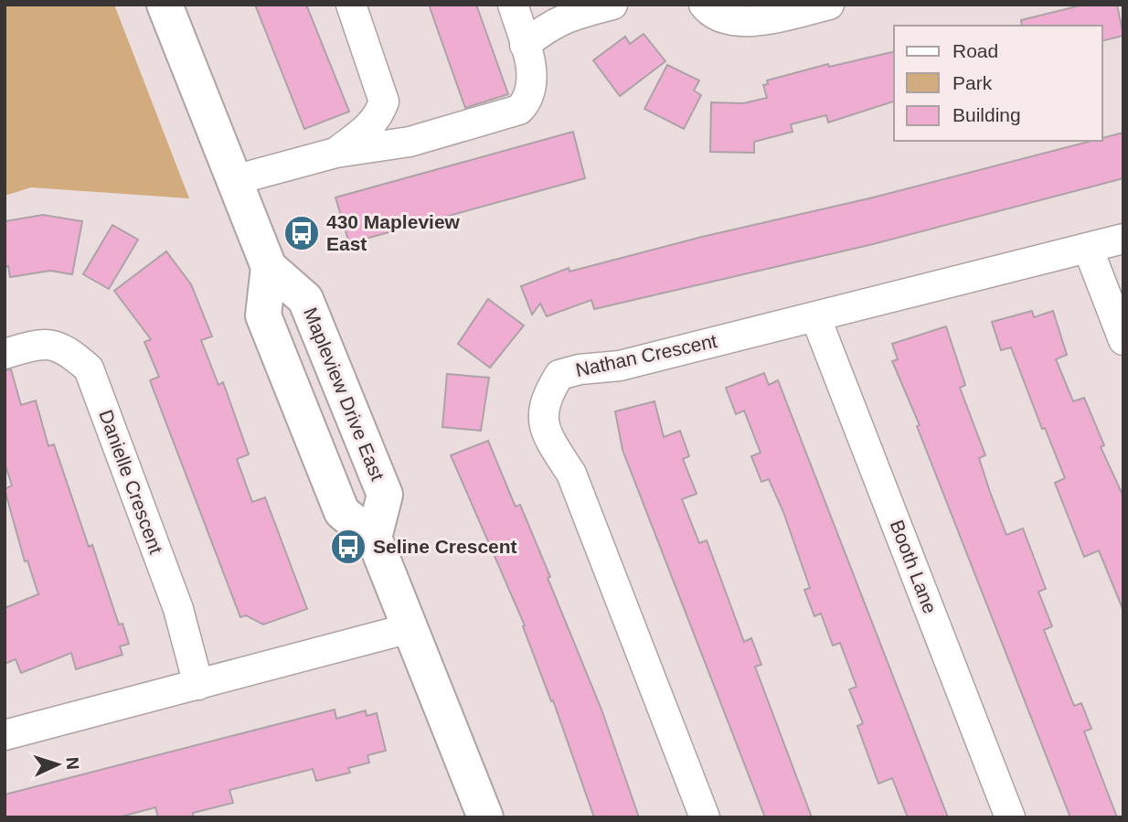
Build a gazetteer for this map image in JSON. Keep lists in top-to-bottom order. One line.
{"streets":{"main road":["Mapleview Drive East"],"street":["Nathan Crescent","Danielle Crescent","Booth Lane"]},"crossings":[["Nathan Crescent","Booth Lane"]],"places":{"bus stop":["430 Mapleview East","Seline Crescent"]},"legend":["Road","Park","Building"],"north":"right"}
